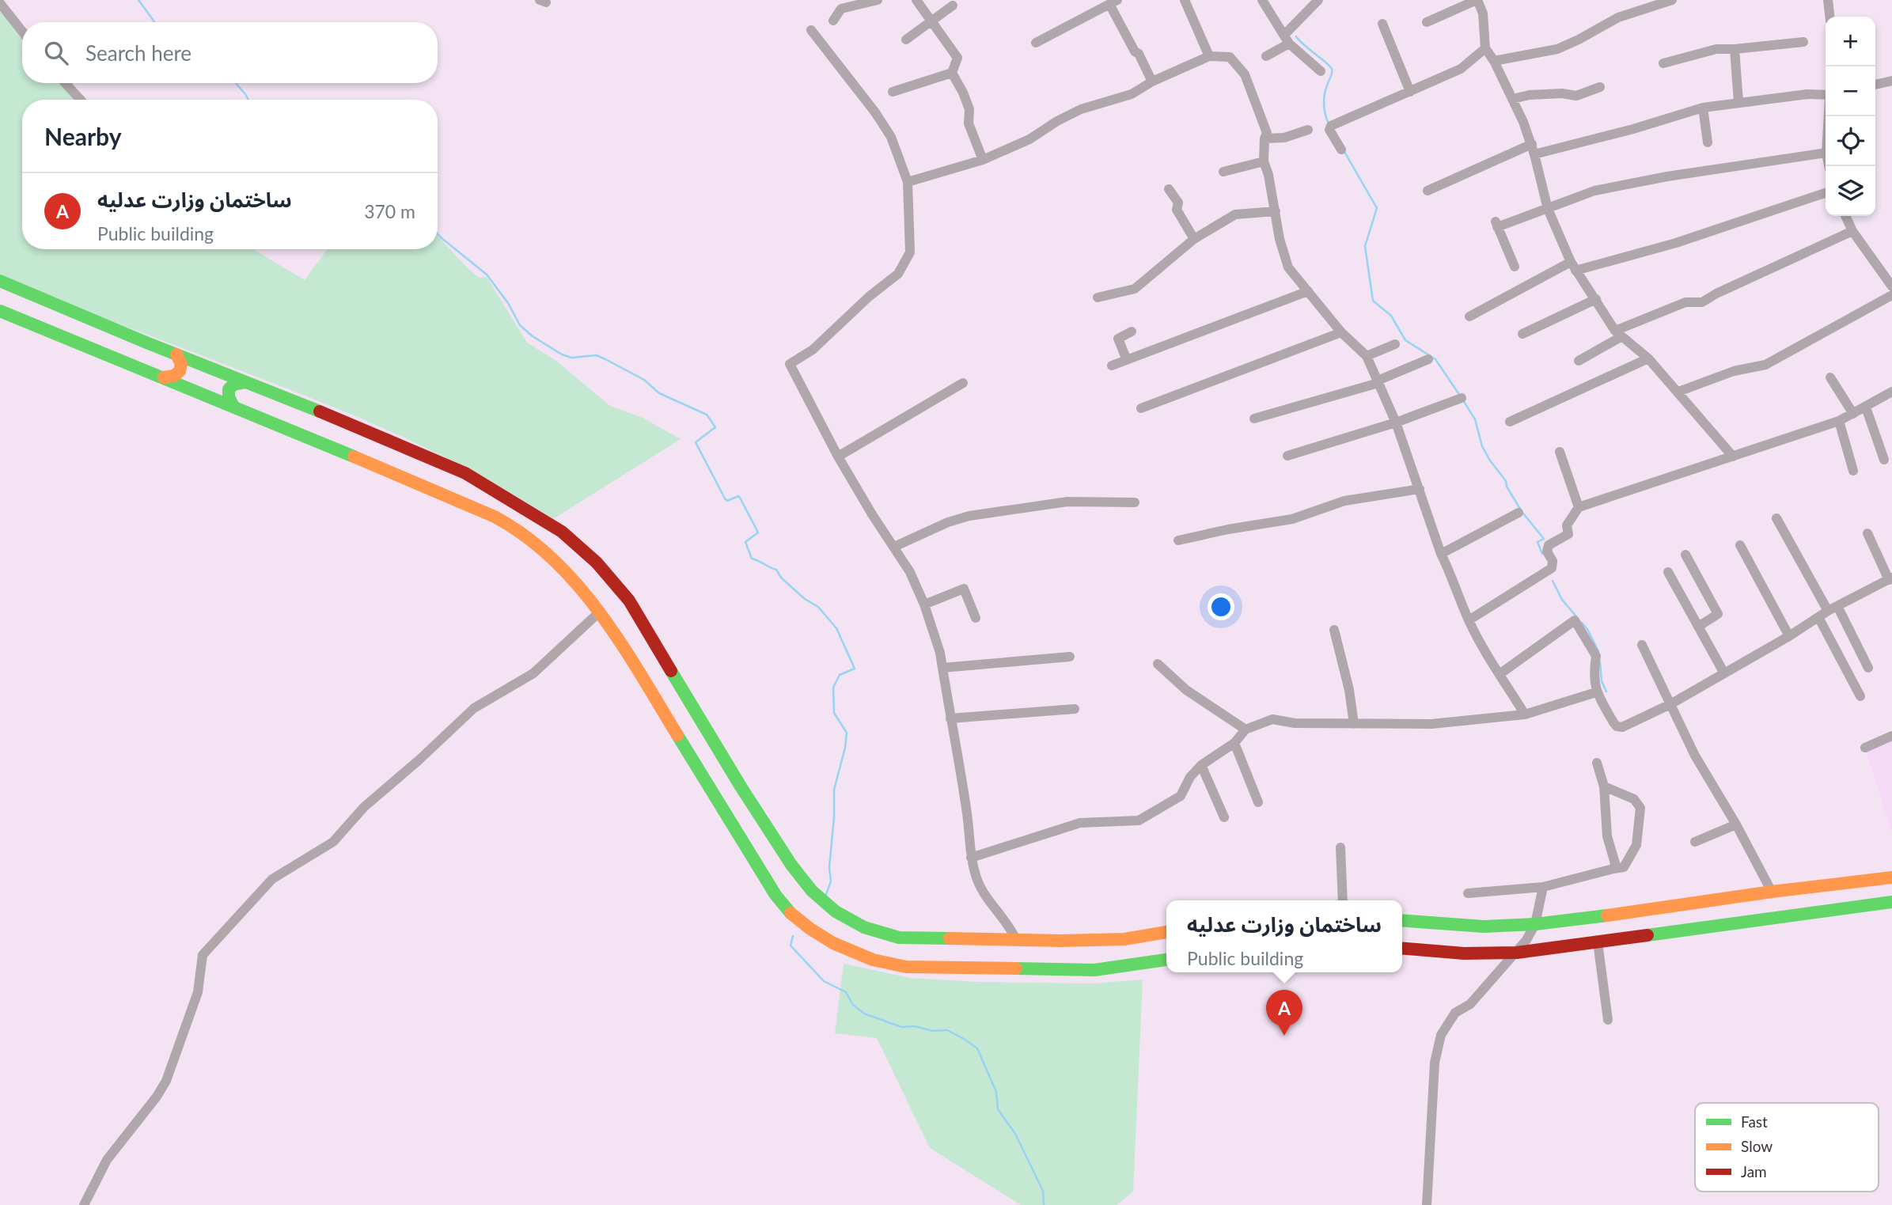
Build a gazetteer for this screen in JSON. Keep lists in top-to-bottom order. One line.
{"legend":["Fast","Slow","Jam"],"page":{"map_buttons":["+","−"],"search":"Search here","heading":"Nearby","list":[{"mark":"A","name":"ساختمان وزارت عدلیه","note":"Public building","value":"370 m"}],"popup":["ساختمان وزارت عدلیه","Public building"],"pins":"A"}}
